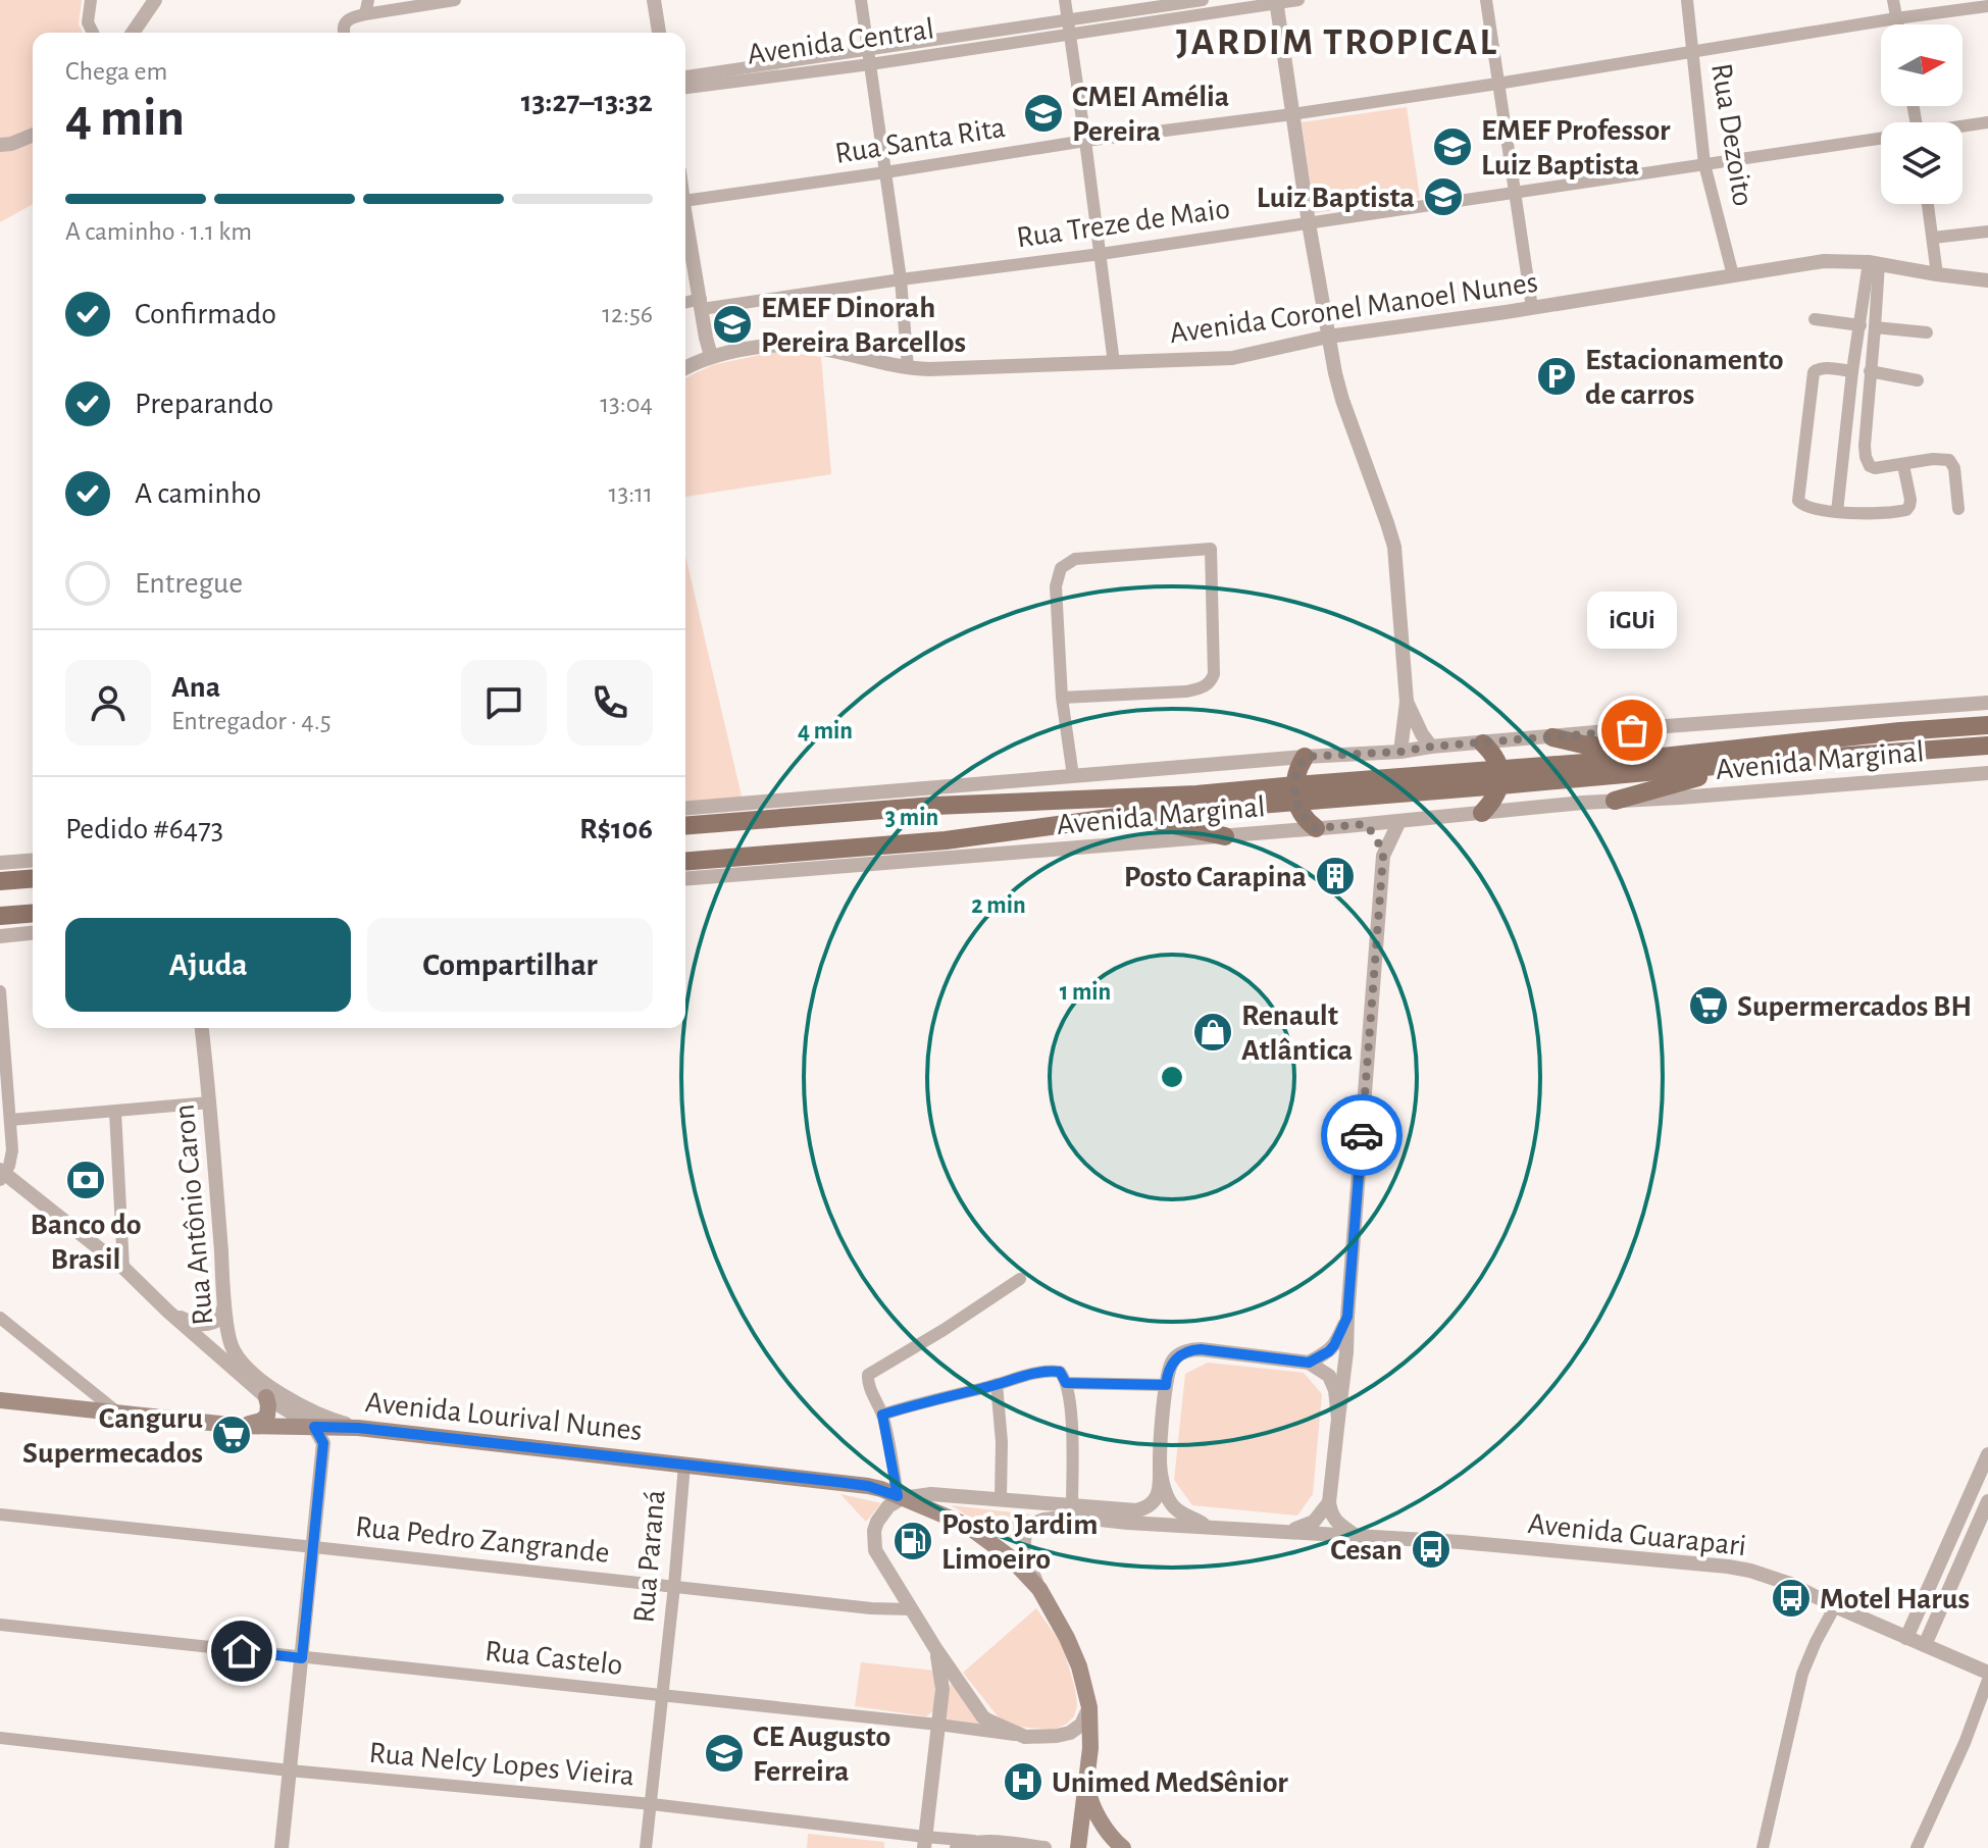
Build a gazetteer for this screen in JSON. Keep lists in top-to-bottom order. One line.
{"streets":{"main road":["Avenida Lourival Nunes"],"street":["Avenida Central","Rua Dezoito","Rua Santa Rita","Rua Treze de Maio","Avenida Coronel Manoel Nunes","Avenida Marginal","Rua Antônio Caron","Avenida Guarapari","Rua Pedro Zangrande","Rua Paraná","Rua Castelo","Rua Nelcy Lopes Vieira"]},"crossings":[["Rua Dezoito","Rua Santa Rita"],["Rua Dezoito","Rua Treze de Maio"],["Rua Dezoito","Avenida Coronel Manoel Nunes"],["Rua Antônio Caron","Avenida Lourival Nunes"],["Avenida Lourival Nunes","Rua Paraná"],["Avenida Lourival Nunes","Rua Castelo"],["Rua Pedro Zangrande","Rua Paraná"],["Rua Paraná","Rua Castelo"],["Rua Paraná","Rua Nelcy Lopes Vieira"]],"districts":["JARDIM TROPICAL"],"places":{"school or university":["CMEI Amélia Pereira","EMEF Professor Luiz Baptista","Luiz Baptista","EMEF Dinorah Pereira Barcellos","CE Augusto Ferreira"],"parking":["Estacionamento de carros"],"other":["iGUi"],"building":["Posto Carapina"],"supermarket":["Supermercados BH","Canguru Supermecados"],"shop":["Renault Atlântica"],"bank":["Banco do Brasil"],"fuel station":["Posto Jardim Limoeiro"],"bus stop":["Cesan","Motel Harus"],"hospital":["Unimed MedSênior"]},"north":"right","page":{"heading":["4 min","Chega em","13:27–13:32"],"panel":["Ana","Entregador · 4.5","Pedido #6473","R$106"],"bar":"A caminho · 1.1 km","list":[["Confirmado","12:56"],["Preparando","13:04"],["A caminho","13:11"],"Entregue"],"bubble":"iGUi","buttons":["Ajuda","Compartilhar"]},"rings":["4 min","3 min","2 min","1 min"]}
